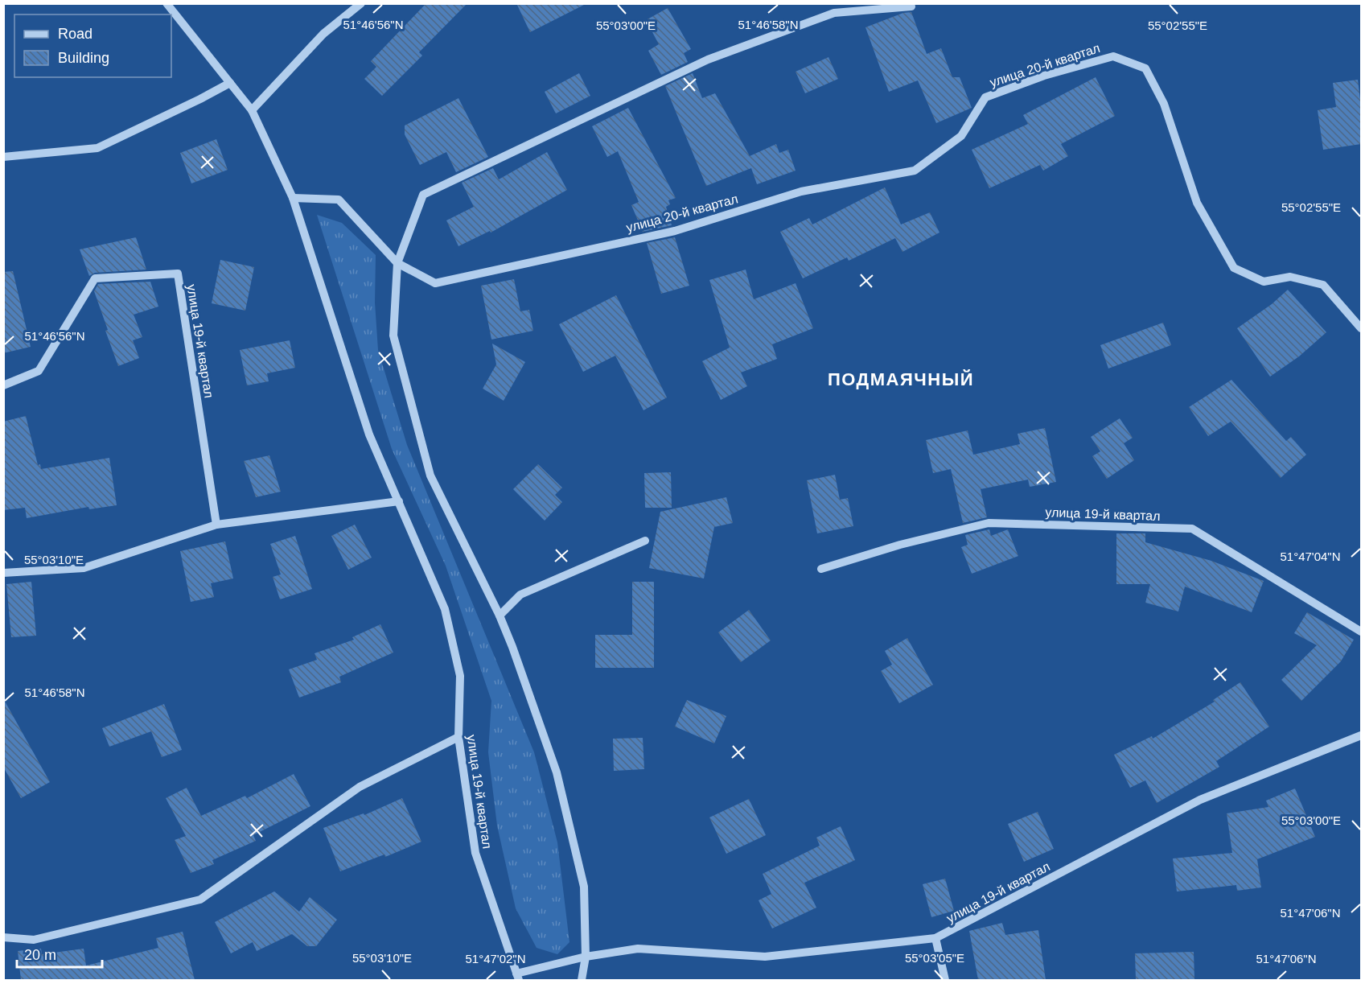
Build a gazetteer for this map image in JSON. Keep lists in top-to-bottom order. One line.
{"streets":{"street":["улица 20-й квартал","улица 19-й квартал"]},"crossings":[["улица 20-й квартал","улица 19-й квартал"]],"districts":["ПОДМАЯЧНЫЙ"],"legend":["Road","Building"],"scale_bar":"20 m","coordinates":["51°46'56\"N","51°46'58\"N","55°03'00\"E","55°02'55\"E","51°47'04\"N","55°03'10\"E","51°47'06\"N","55°03'05\"E","51°47'02\"N"]}
